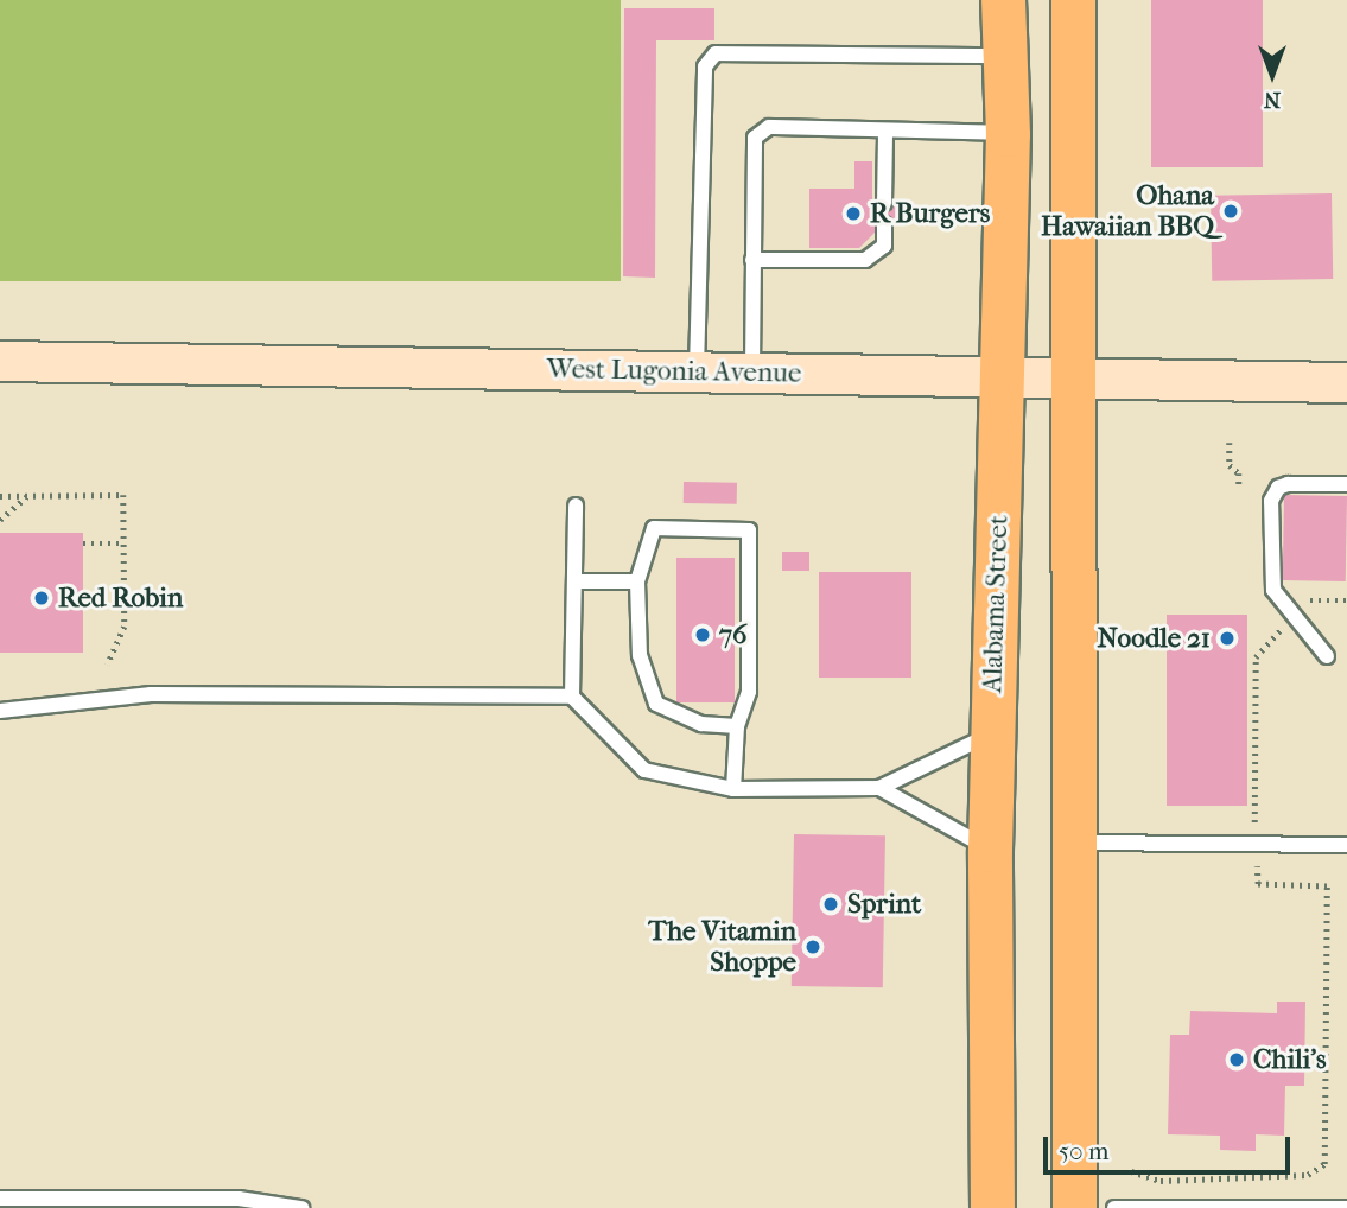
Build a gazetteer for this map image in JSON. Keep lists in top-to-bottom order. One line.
{"streets":{"main road":["West Lugonia Avenue","Alabama Street"]},"crossings":[["West Lugonia Avenue","Alabama Street"]],"places":["Ohana Hawaiian BBQ","R Burgers","Red Robin","76","Noodle 21","Sprint","The Vitamin Shoppe","Chili's"],"scale_bar":"50 m","north":"bottom"}
